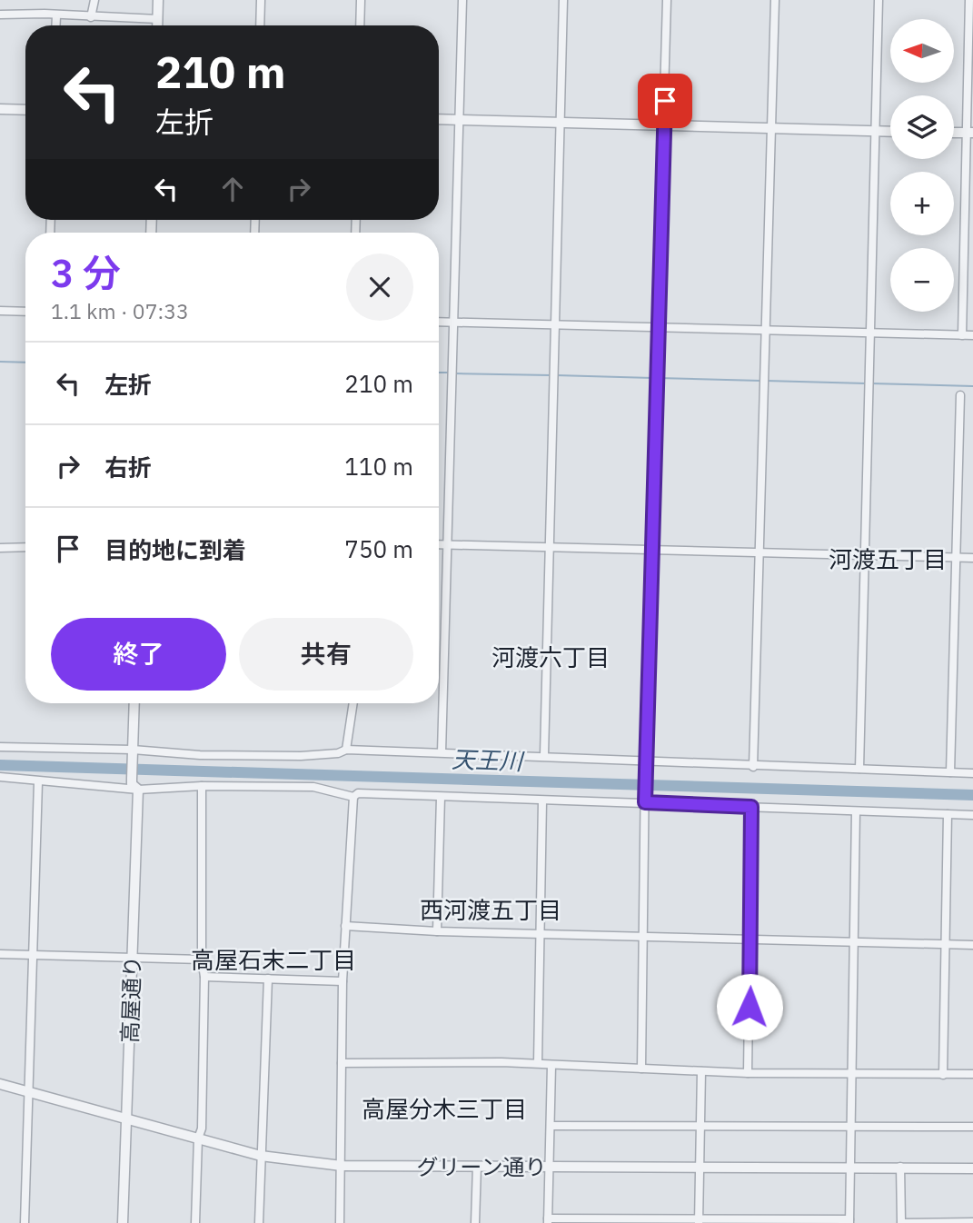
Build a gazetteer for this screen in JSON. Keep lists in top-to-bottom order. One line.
{"streets":{"street":["高屋通り","グリーン通り"]},"crossings":[["高屋通り","グリーン通り"]],"districts":["河渡五丁目","河渡六丁目","西河渡五丁目","高屋石末二丁目","高屋分木三丁目"],"water":["天王川"],"north":"left","page":{"map_buttons":["+","−"],"turn":["210 m","左折"],"heading":["3 分","1.1 km · 07:33"],"list":[{"name":"左折","value":"210 m"},{"name":"右折","value":"110 m"},{"name":"目的地に到着","value":"750 m"}],"buttons":["終了","共有"]}}
